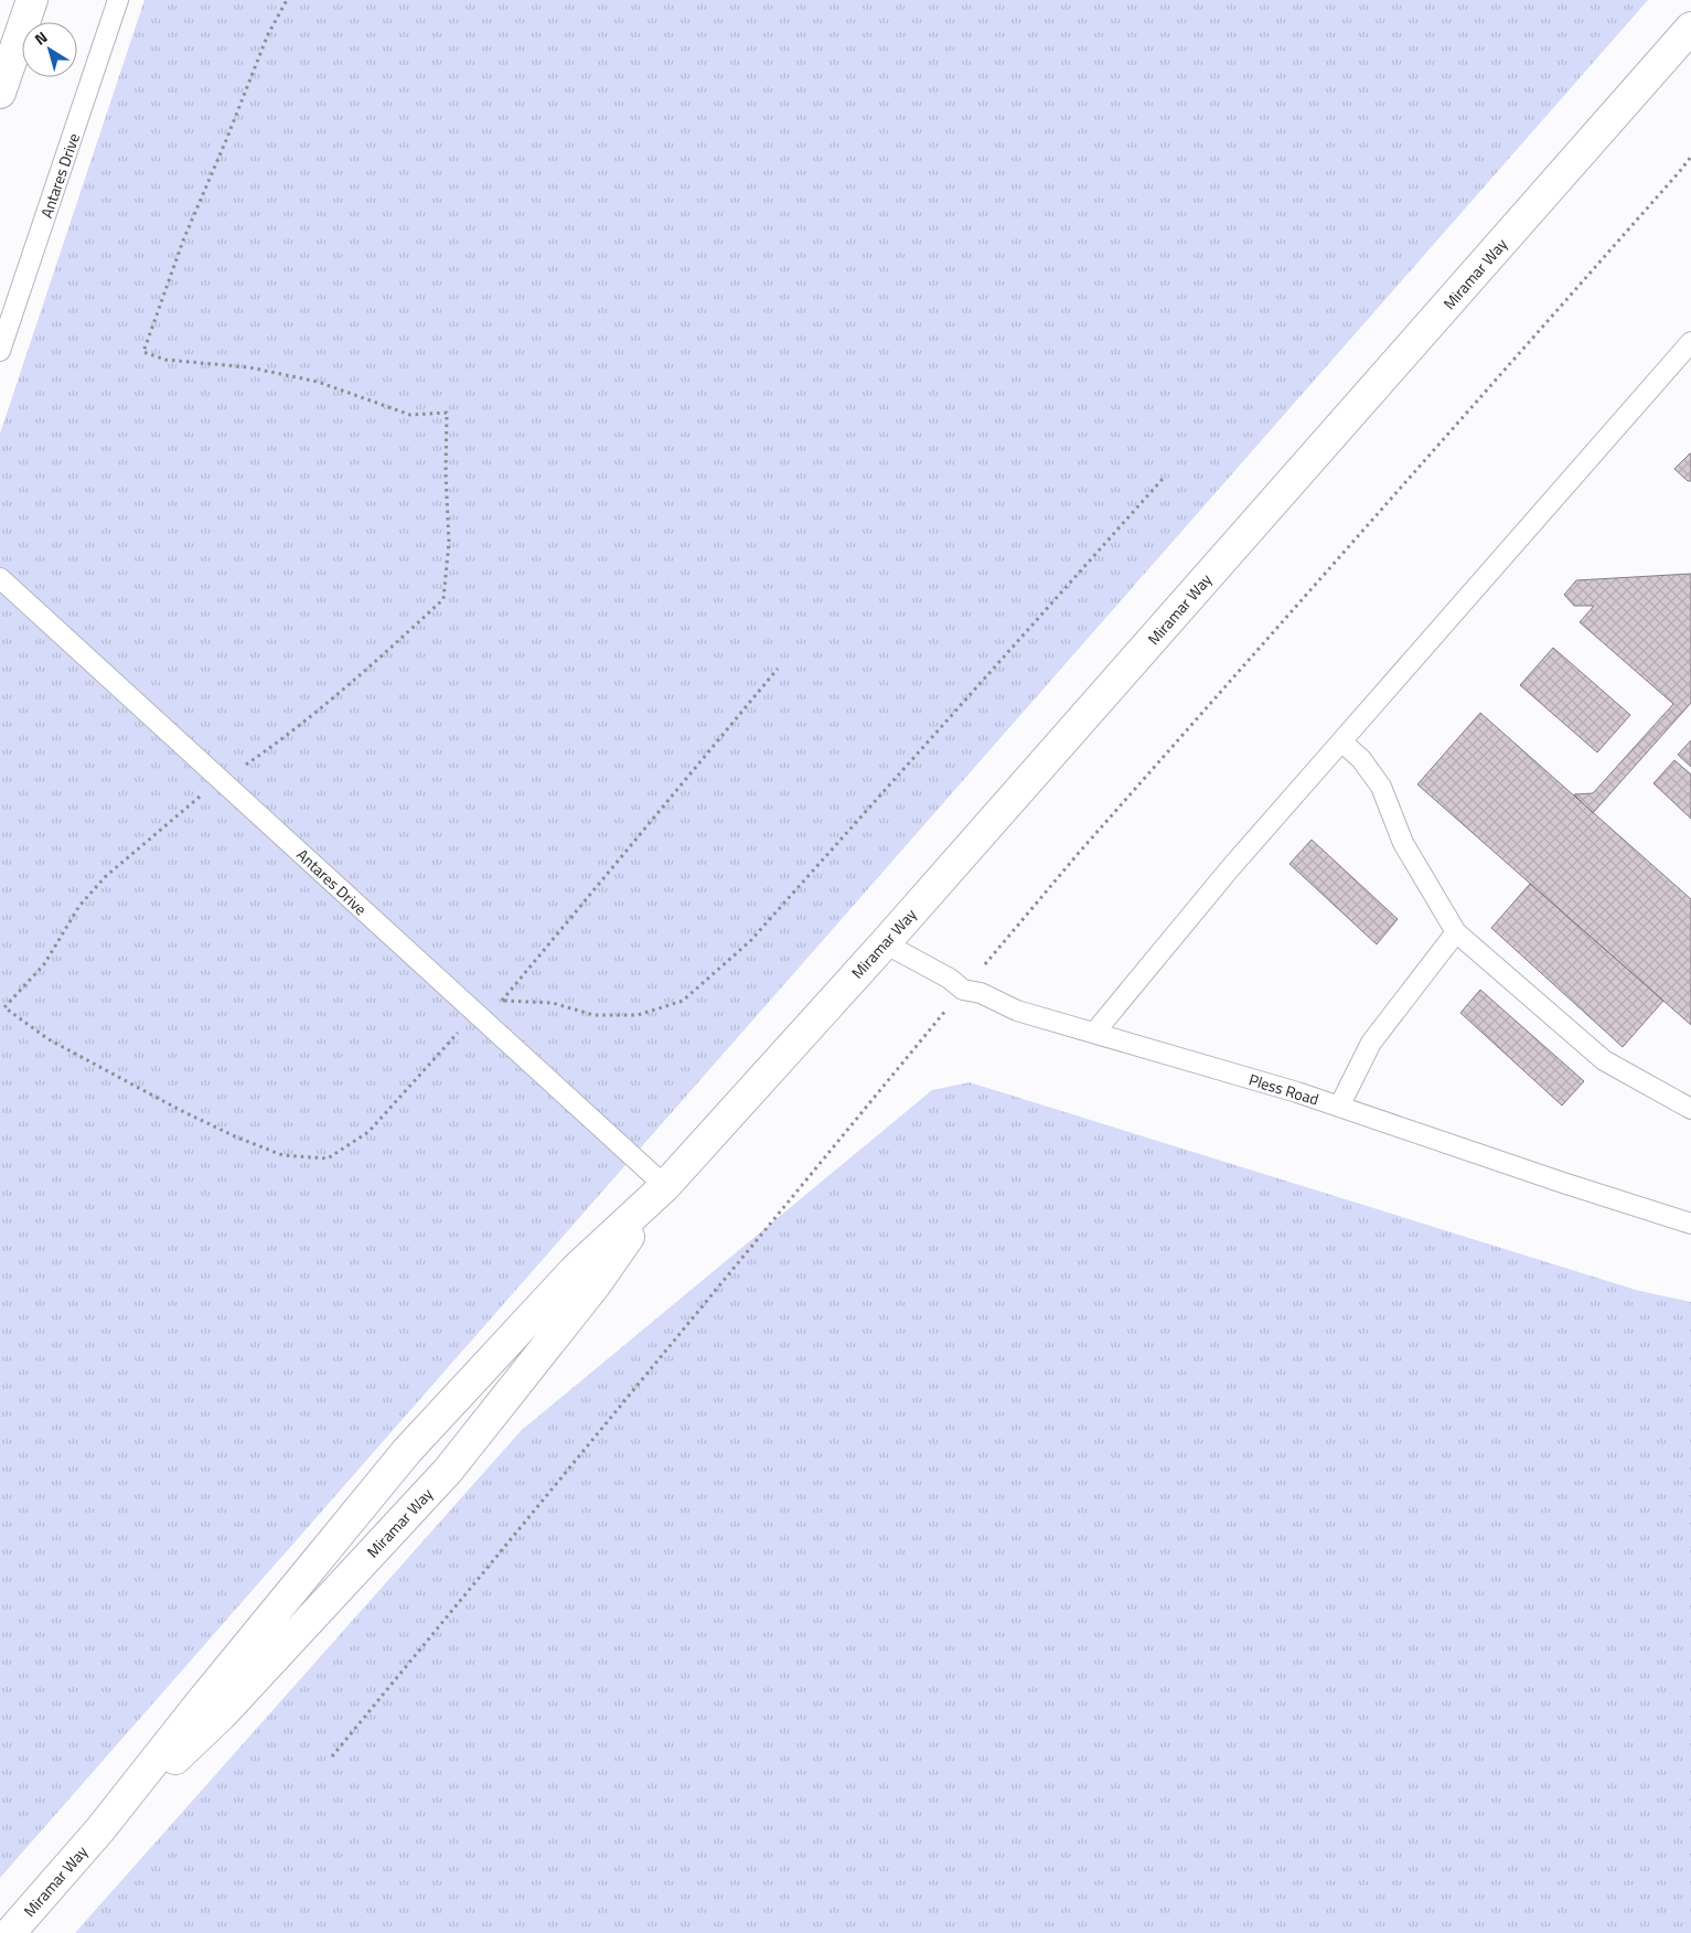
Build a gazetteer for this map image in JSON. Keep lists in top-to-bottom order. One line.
{"streets":{"street":["Miramar Way"],"lane":["Antares Drive","Pless Road"]},"crossings":[["Antares Drive","Miramar Way"],["Miramar Way","Pless Road"]],"north":"top left"}
